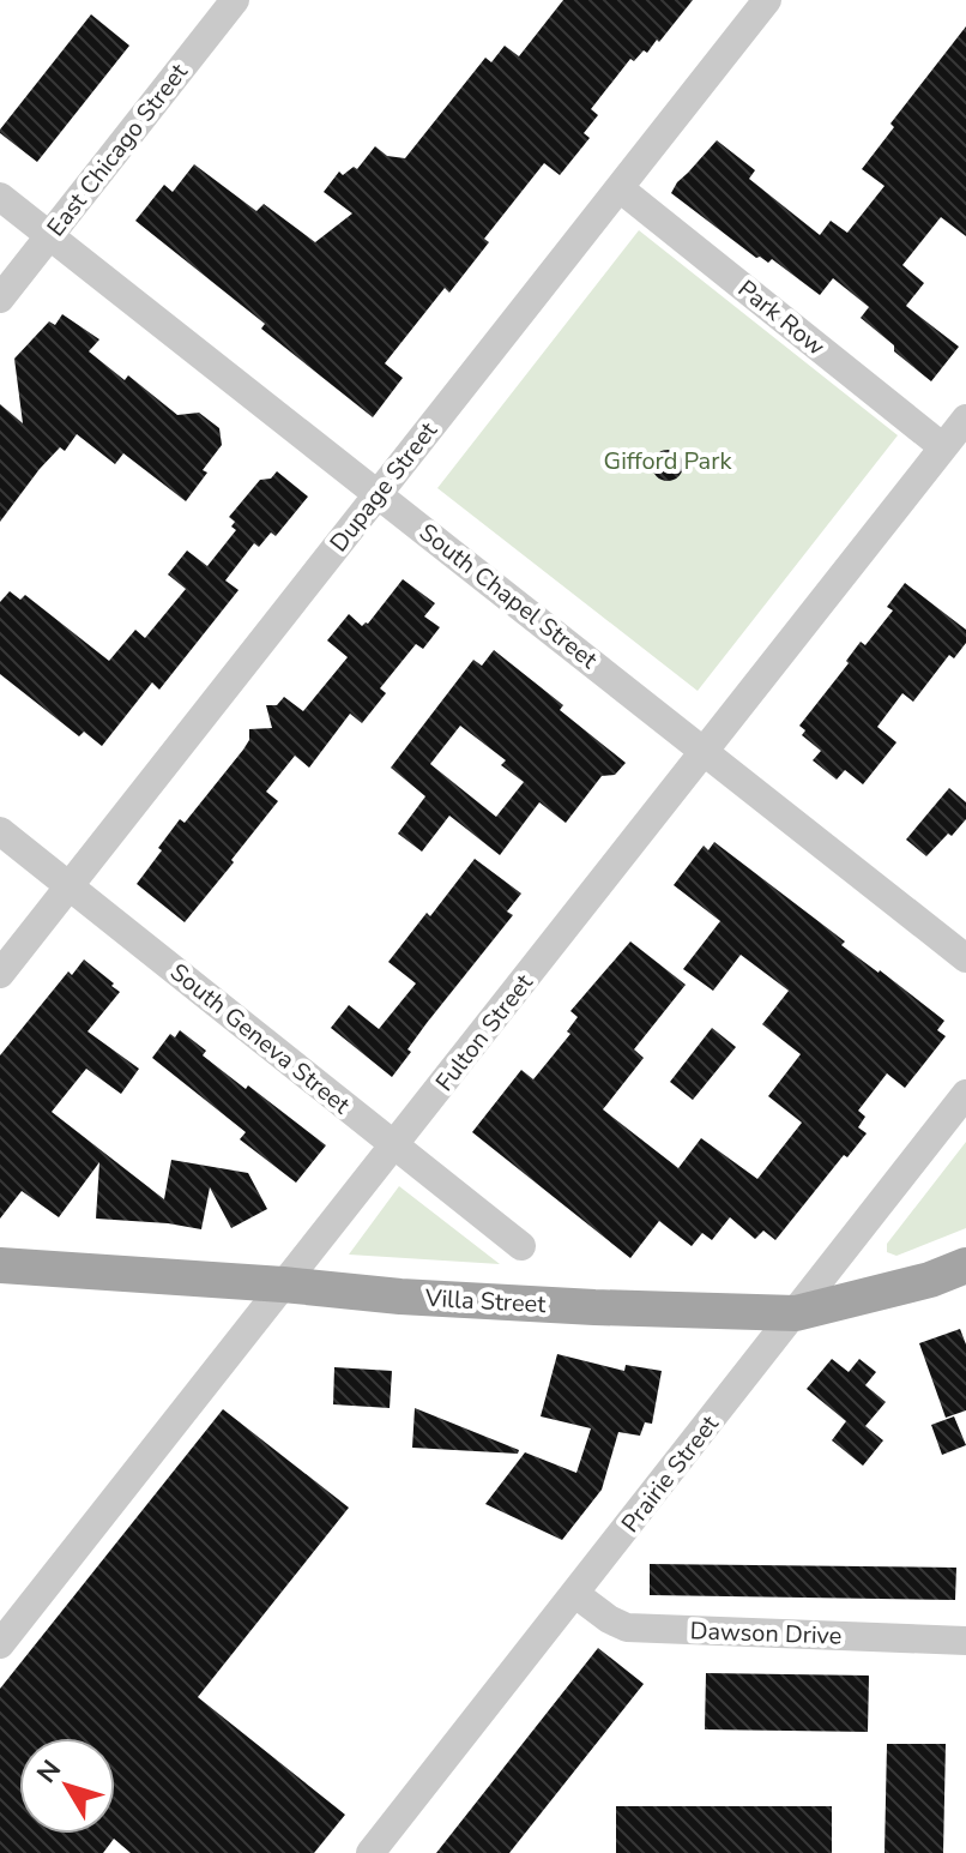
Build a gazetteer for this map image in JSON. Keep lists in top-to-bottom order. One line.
{"streets":{"main road":["Villa Street"],"street":["East Chicago Street","Park Row","Dupage Street","South Chapel Street","Fulton Street","South Geneva Street","Prairie Street","Dawson Drive"]},"crossings":[["East Chicago Street","South Chapel Street"],["Park Row","Dupage Street"],["Park Row","Fulton Street"],["Dupage Street","South Chapel Street"],["Dupage Street","South Geneva Street"],["South Chapel Street","Fulton Street"],["Fulton Street","South Geneva Street"],["Fulton Street","Villa Street"],["Villa Street","Prairie Street"],["Prairie Street","Dawson Drive"]],"parks":["Gifford Park"],"north":"top left"}
